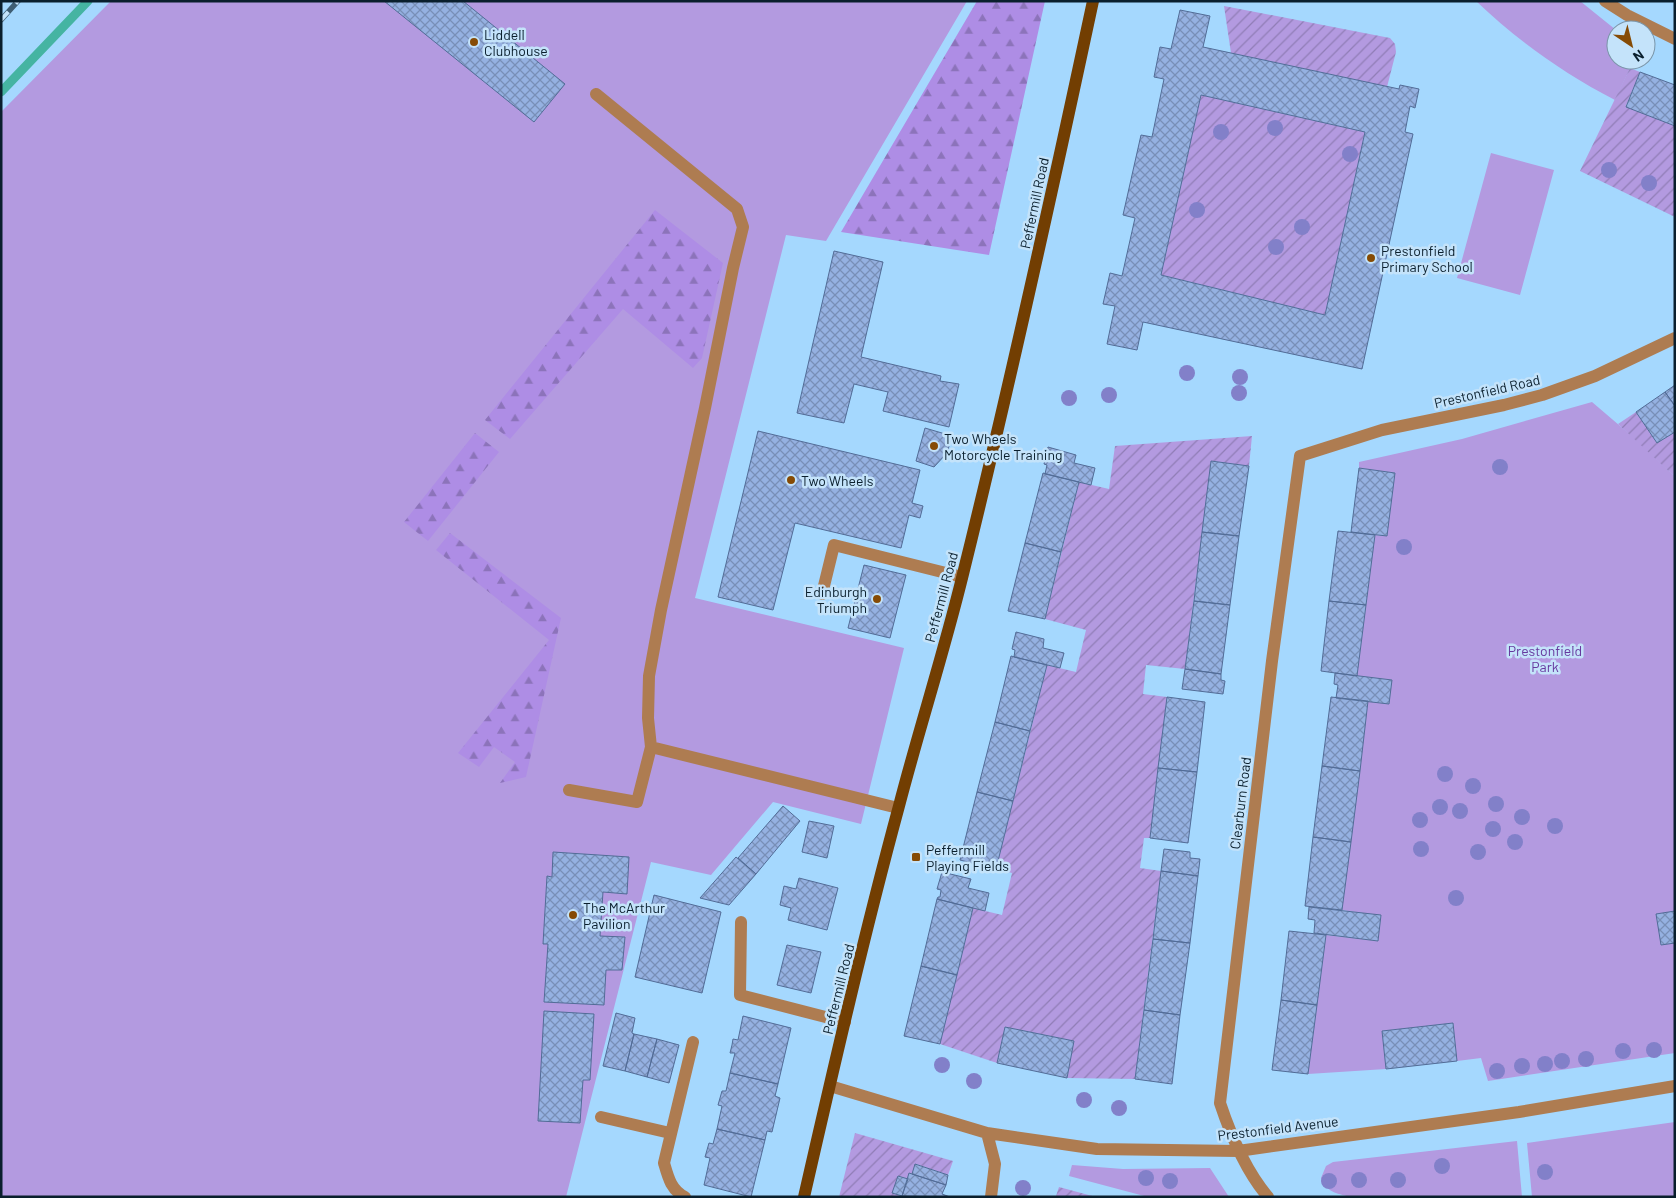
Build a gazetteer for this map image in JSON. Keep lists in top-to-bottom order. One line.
{"streets":{"main road":["Peffermill Road"],"street":["Prestonfield Road","Clearburn Road","Prestonfield Avenue"]},"crossings":[["Peffermill Road","Prestonfield Avenue"],["Prestonfield Road","Clearburn Road"],["Clearburn Road","Prestonfield Avenue"]],"parks":["Prestonfield Park"],"places":{"other":["Liddell Clubhouse","Prestonfield Primary School","Two Wheels Motorcycle Training","Two Wheels","Edinburgh Triumph","The McArthur Pavilion"],"transit":["Peffermill Playing Fields"]},"north":"bottom right"}
